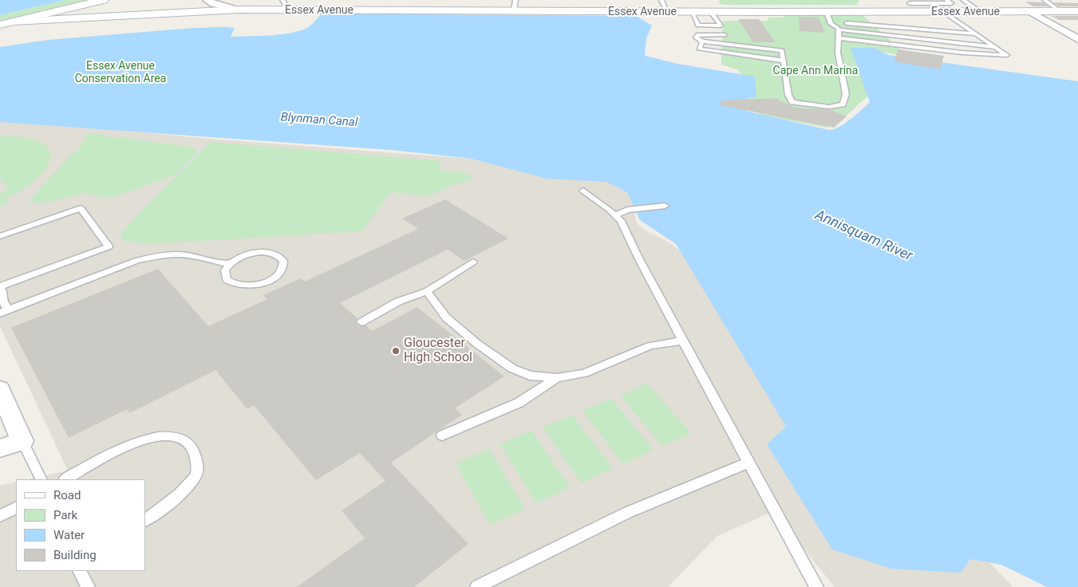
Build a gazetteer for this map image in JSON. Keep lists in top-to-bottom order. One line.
{"streets":{"street":["Essex Avenue"]},"water":["Blynman Canal","Annisquam River"],"parks":["Essex Avenue Conservation Area","Cape Ann Marina"],"places":["Gloucester High School"],"legend":["Road","Park","Water","Building"]}
